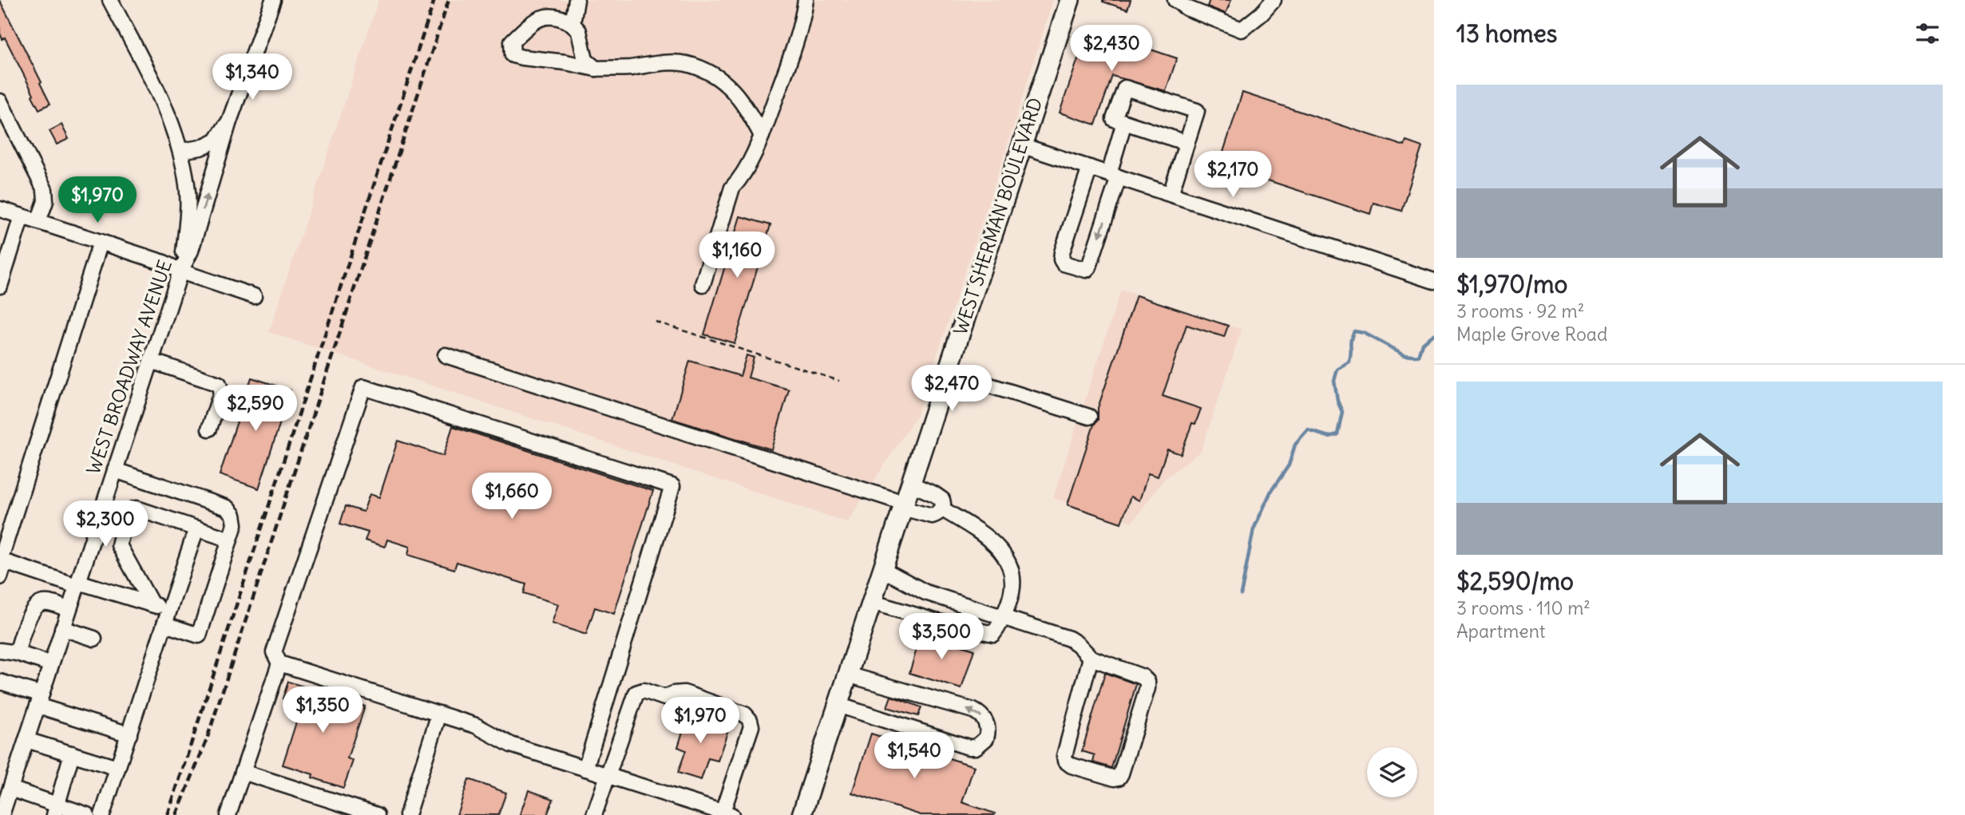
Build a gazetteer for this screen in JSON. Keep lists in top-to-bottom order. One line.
{"streets":{"main road":["WEST SHERMAN BOULEVARD"],"street":["WEST BROADWAY AVENUE"]},"page":{"heading":"13 homes","price":["$2,430","$1,340","$2,170","$1,970","$1,160","$2,470","$2,590","$1,660","$2,300","$3,500","$1,350","$1,970","$1,540"],"list":[{"name":"$1,970/mo","note":"3 rooms · 92 m² · Maple Grove Road"},{"name":"$2,590/mo","note":"3 rooms · 110 m² · Apartment"}]}}
